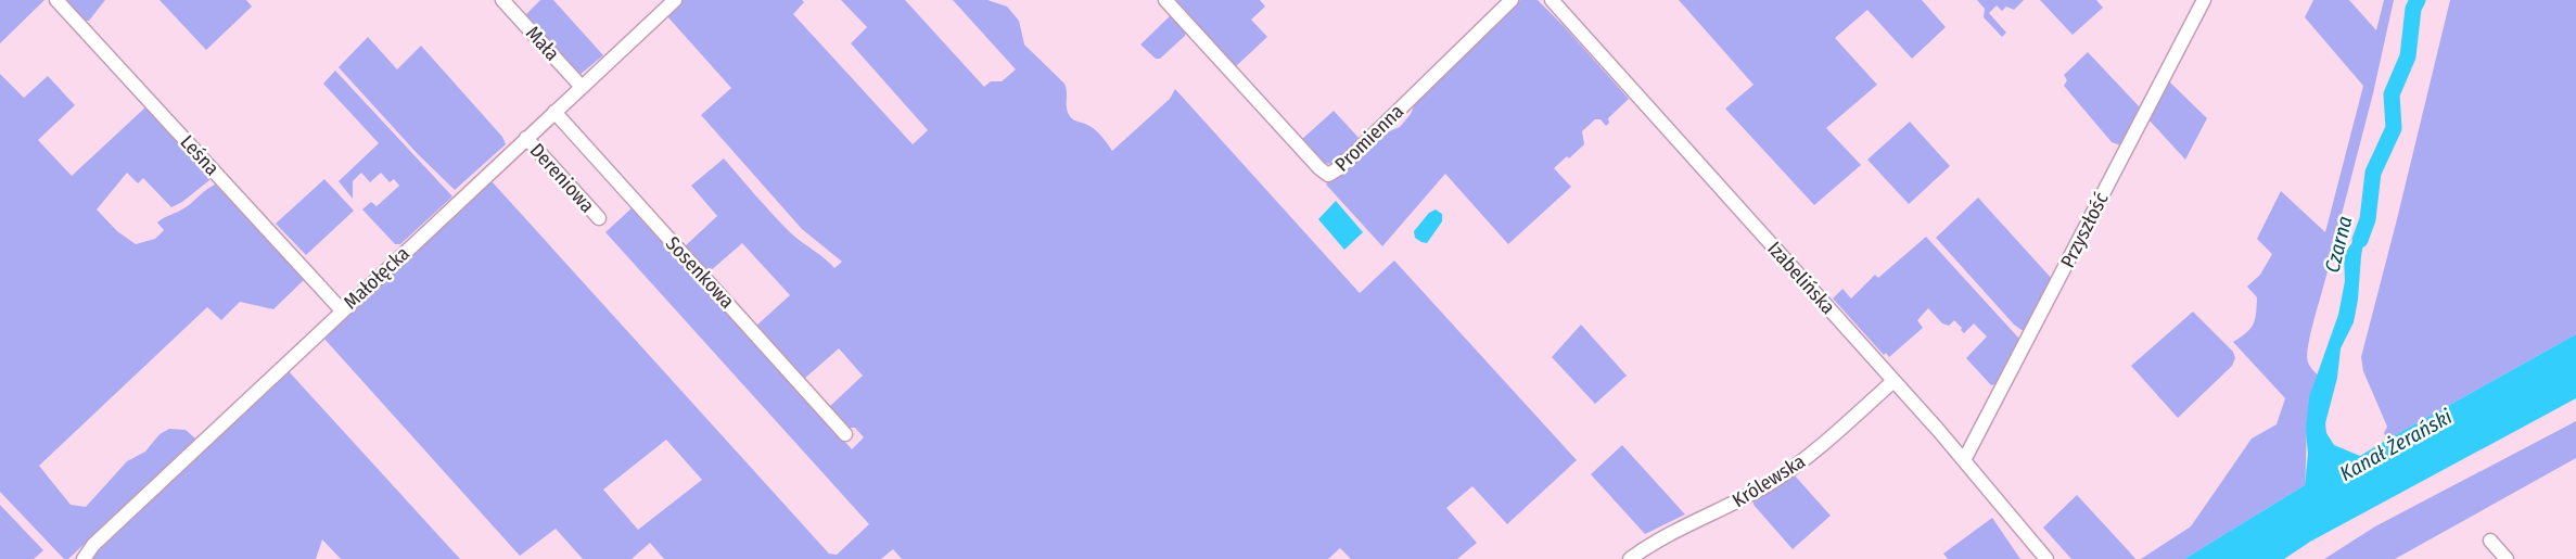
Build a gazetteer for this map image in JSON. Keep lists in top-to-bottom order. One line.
{"streets":{"street":["Mała","Promienna","Leśna","Dereniowa","Przyszłość","Sosenkowa","Małołęcka","Izabelińska","Królewska"]},"crossings":[["Mała","Małołęcka"],["Leśna","Małołęcka"],["Dereniowa","Małołęcka"],["Przyszłość","Izabelińska"],["Sosenkowa","Małołęcka"],["Izabelińska","Królewska"]],"water":["Czarna","Kanał Żerański"]}
